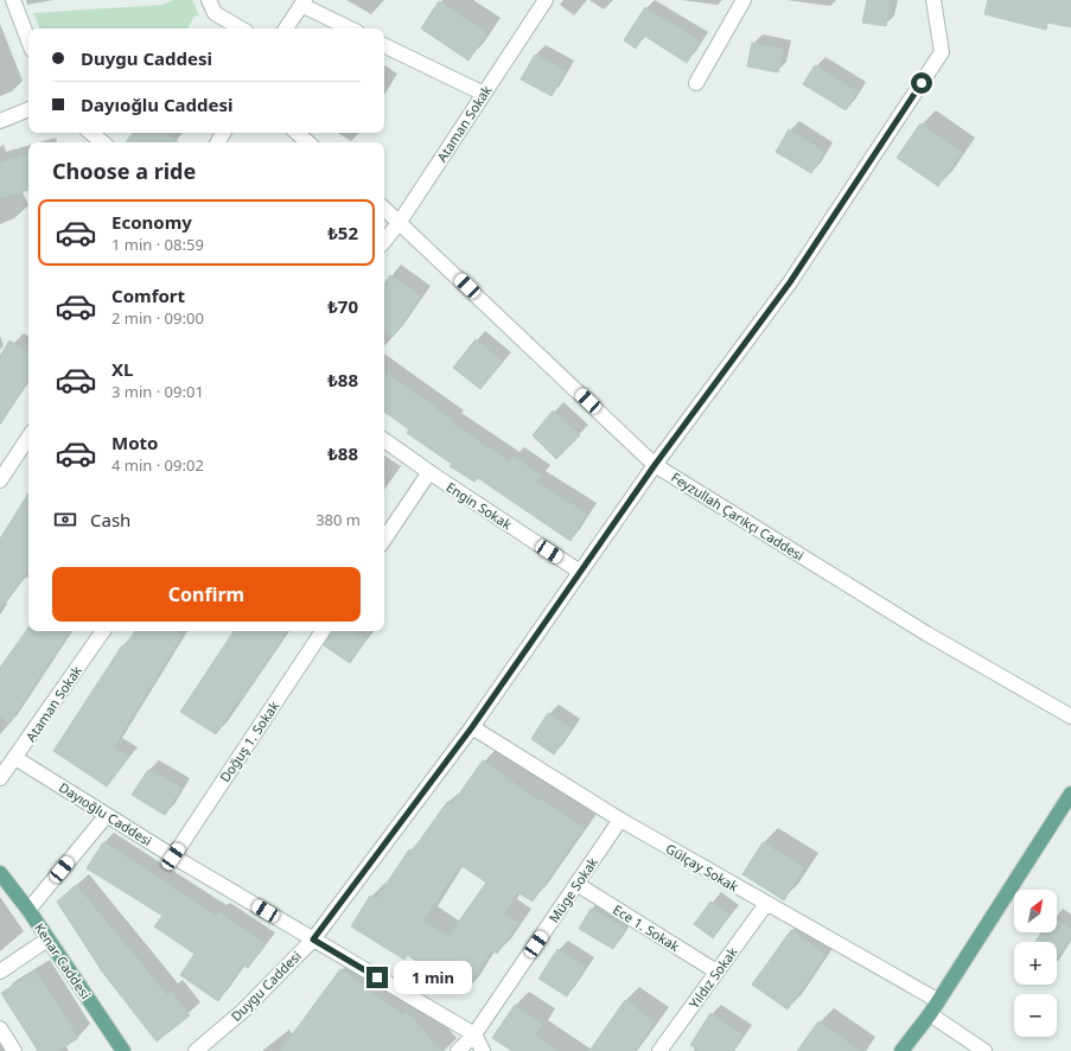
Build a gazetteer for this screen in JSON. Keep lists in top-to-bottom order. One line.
{"streets":{"main road":["Kenar Caddesi"],"street":["Ataman Sokak","Engin Sokak","Feyzullah Çarıkçı Caddesi","Doğuş 1. Sokak","Dayıoğlu Caddesi","Gülçay Sokak","Müge Sokak","Ece 1. Sokak","Yıldız Sokak","Duygu Caddesi"]},"crossings":[["Ataman Sokak","Feyzullah Çarıkçı Caddesi"],["Ataman Sokak","Dayıoğlu Caddesi"],["Engin Sokak","Duygu Caddesi"],["Feyzullah Çarıkçı Caddesi","Duygu Caddesi"],["Doğuş 1. Sokak","Dayıoğlu Caddesi"],["Dayıoğlu Caddesi","Müge Sokak"],["Dayıoğlu Caddesi","Duygu Caddesi"],["Gülçay Sokak","Müge Sokak"],["Gülçay Sokak","Yıldız Sokak"],["Gülçay Sokak","Duygu Caddesi"],["Müge Sokak","Ece 1. Sokak"],["Ece 1. Sokak","Yıldız Sokak"]],"north":"top right","page":{"banner":["Duygu Caddesi","Dayıoğlu Caddesi"],"heading":"Choose a ride","list":[{"name":"Economy","note":"1 min · 08:59","value":"₺52"},{"name":"Comfort","note":"2 min · 09:00","value":"₺70"},{"name":"XL","note":"3 min · 09:01","value":"₺88"},{"name":"Moto","note":"4 min · 09:02","value":"₺88"}],"pay":["Cash","380 m"],"buttons":"Confirm","map_buttons":["+","−"],"bubble":"1 min"}}
